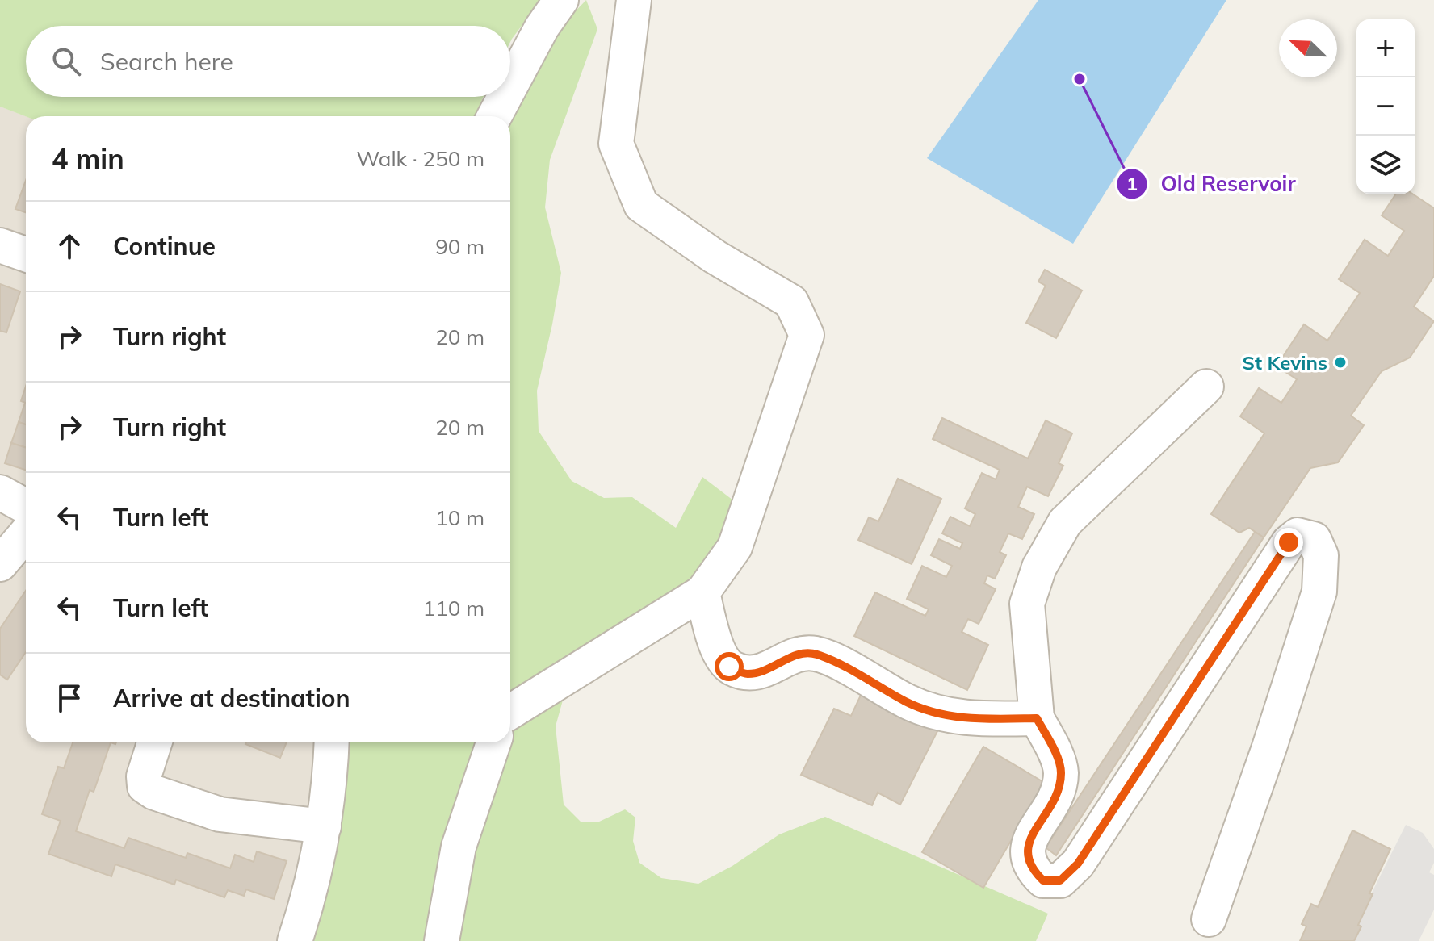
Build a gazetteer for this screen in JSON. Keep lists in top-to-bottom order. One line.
{"places":["Old Reservoir","St Kevins"],"north":"top left","page":{"map_buttons":["+","−"],"search":"Search here","heading":["4 min","Walk · 250 m"],"list":[["Continue","90 m"],["Turn right","20 m"],["Turn right","20 m"],["Turn left","10 m"],["Turn left","110 m"],"Arrive at destination"]}}
